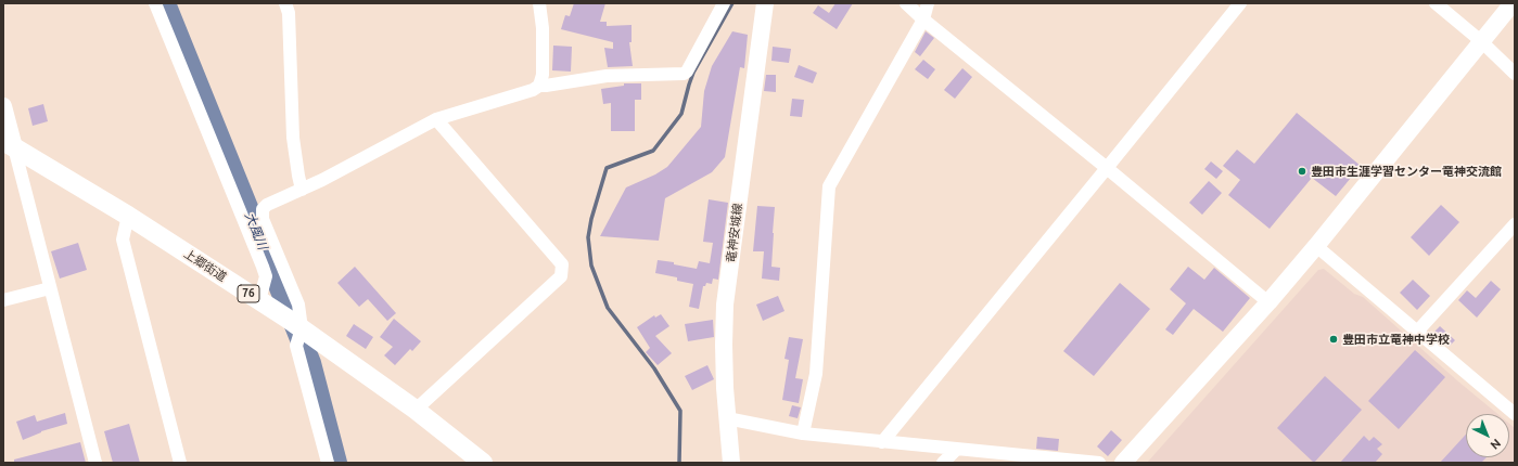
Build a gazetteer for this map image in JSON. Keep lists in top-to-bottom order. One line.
{"streets":{"main road":["上郷街道","76"],"street":["竜神安城線"]},"water":["大風川"],"places":["豊田市生涯学習センター竜神交流館","豊田市立竜神中学校"],"north":"bottom right"}
